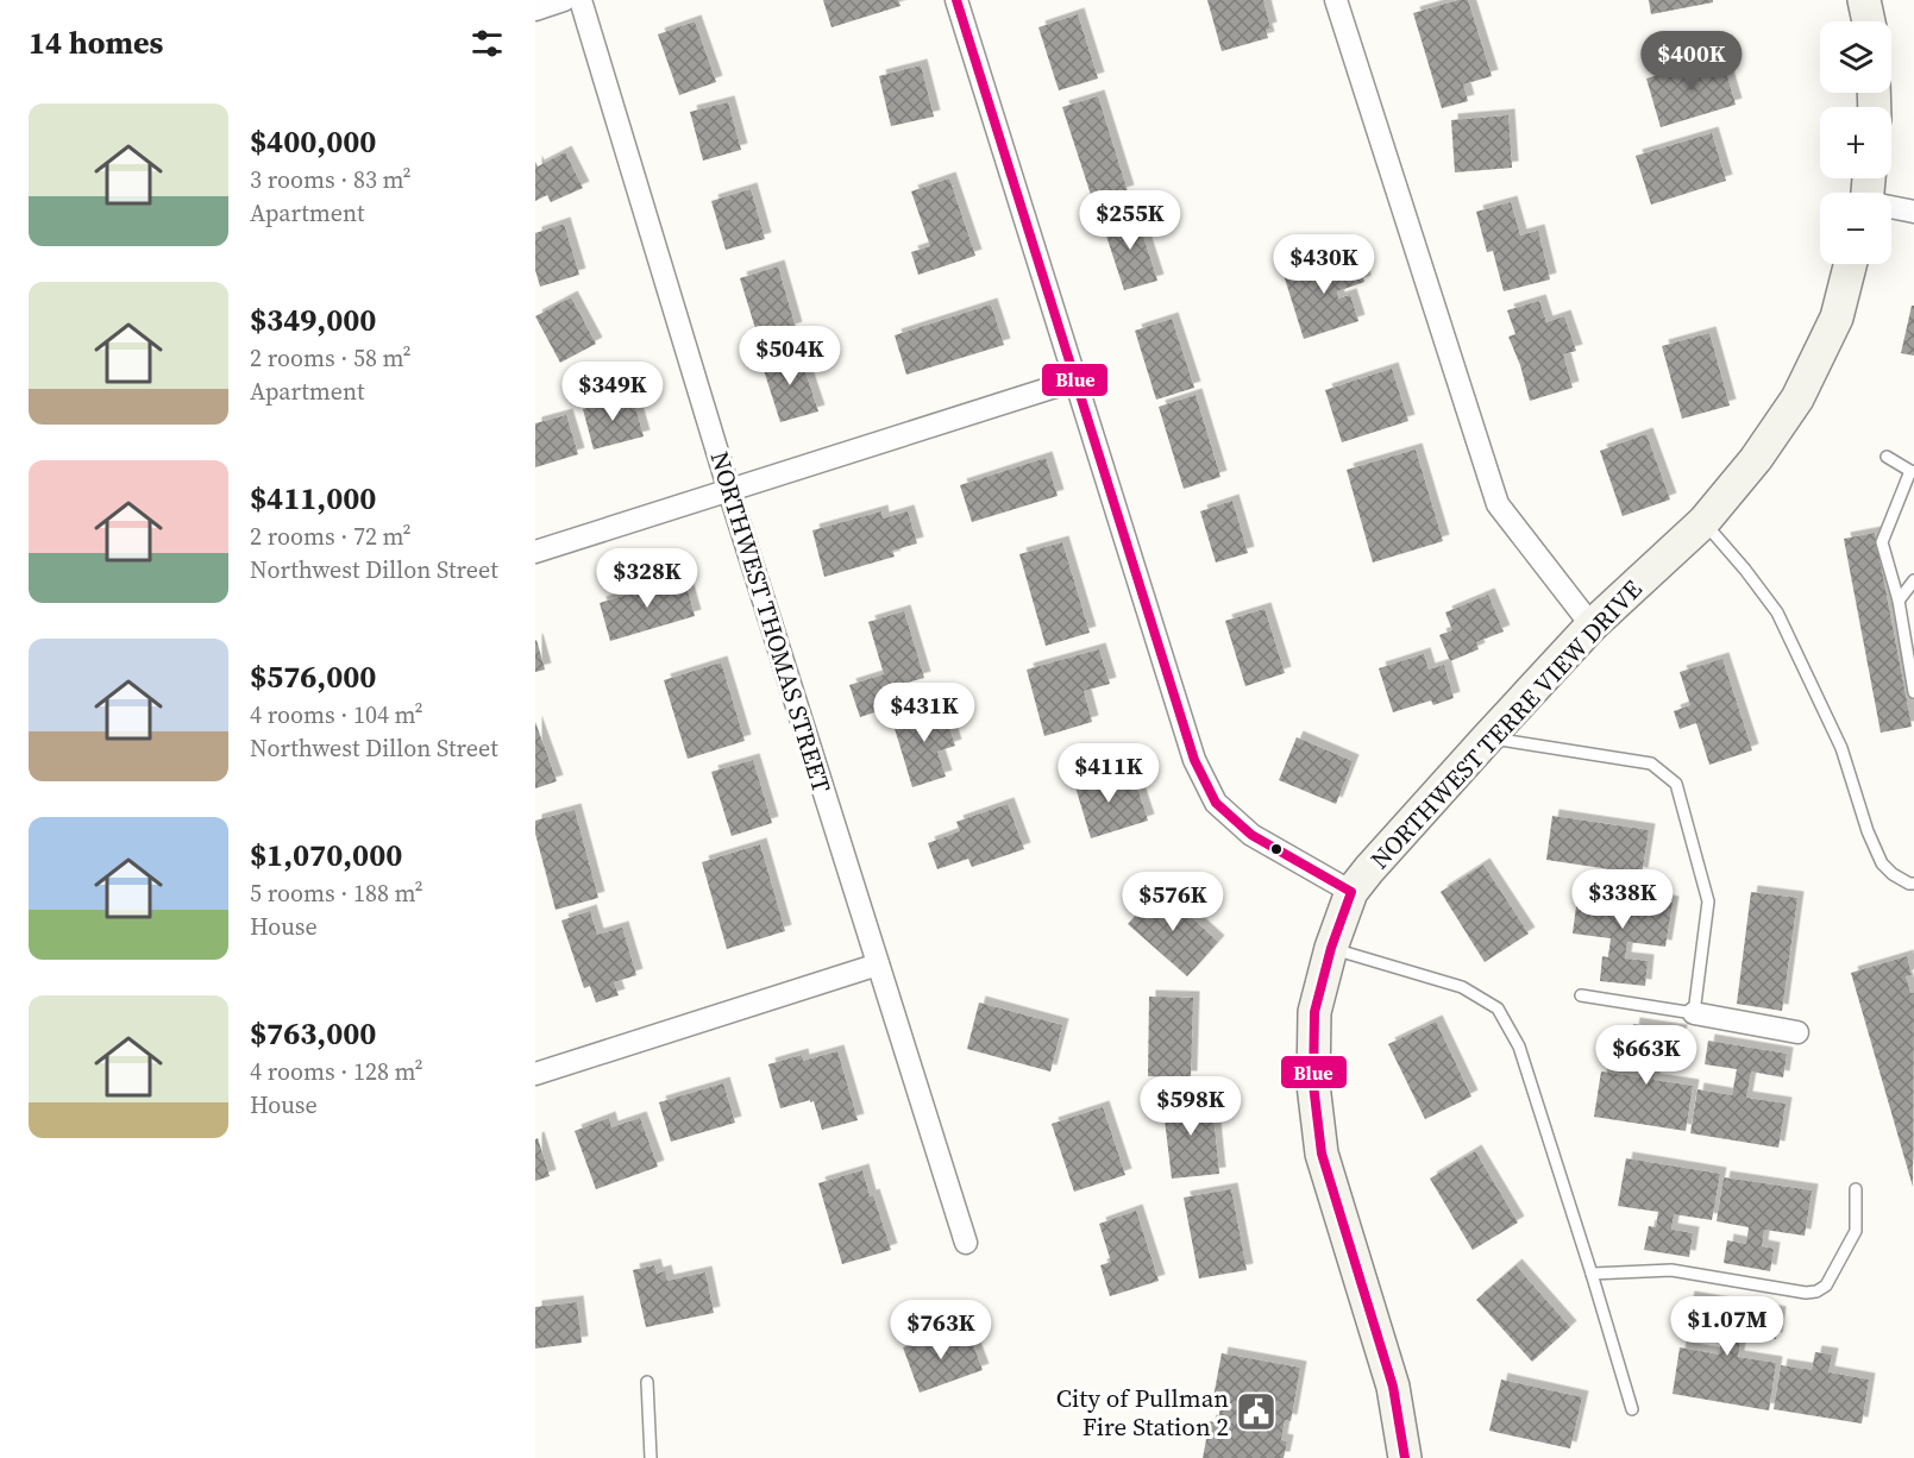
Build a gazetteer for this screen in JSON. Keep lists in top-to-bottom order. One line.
{"streets":{"street":["NORTHWEST THOMAS STREET","NORTHWEST TERRE VIEW DRIVE"]},"places":{"public building":["City of Pullman Fire Station 2"]},"lines":["transit line Blue"],"page":{"heading":"14 homes","map_buttons":["+","−"],"price":["$400K","$255K","$430K","$504K","$349K","$328K","$431K","$411K","$338K","$576K","$663K","$598K","$1.07M","$763K"],"list":[{"name":"$400,000","note":"3 rooms · 83 m² · Apartment"},{"name":"$349,000","note":"2 rooms · 58 m² · Apartment"},{"name":"$411,000","note":"2 rooms · 72 m² · Northwest Dillon Street"},{"name":"$576,000","note":"4 rooms · 104 m² · Northwest Dillon Street"},{"name":"$1,070,000","note":"5 rooms · 188 m² · House"},{"name":"$763,000","note":"4 rooms · 128 m² · House"}]}}
